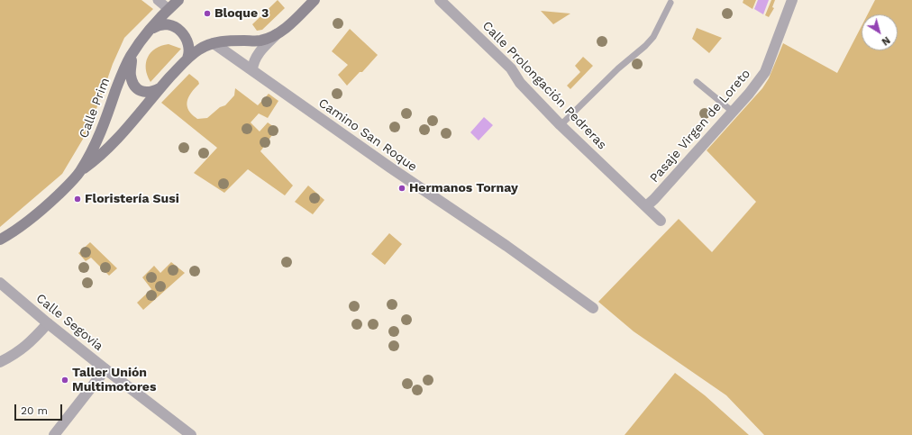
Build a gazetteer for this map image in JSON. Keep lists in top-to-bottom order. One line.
{"streets":{"main road":["Calle Prim"],"street":["Calle Prolongación Pedreras","Pasaje Virgen de Loreto","Camino San Roque","Calle Segovia"]},"crossings":[["Calle Prolongación Pedreras","Pasaje Virgen de Loreto"],["Calle Prim","Camino San Roque"]],"places":["Bloque 3","Hermanos Tornay","Floristería Susi","Taller Unión Multimotores"],"scale_bar":"20 m","north":"bottom right"}
